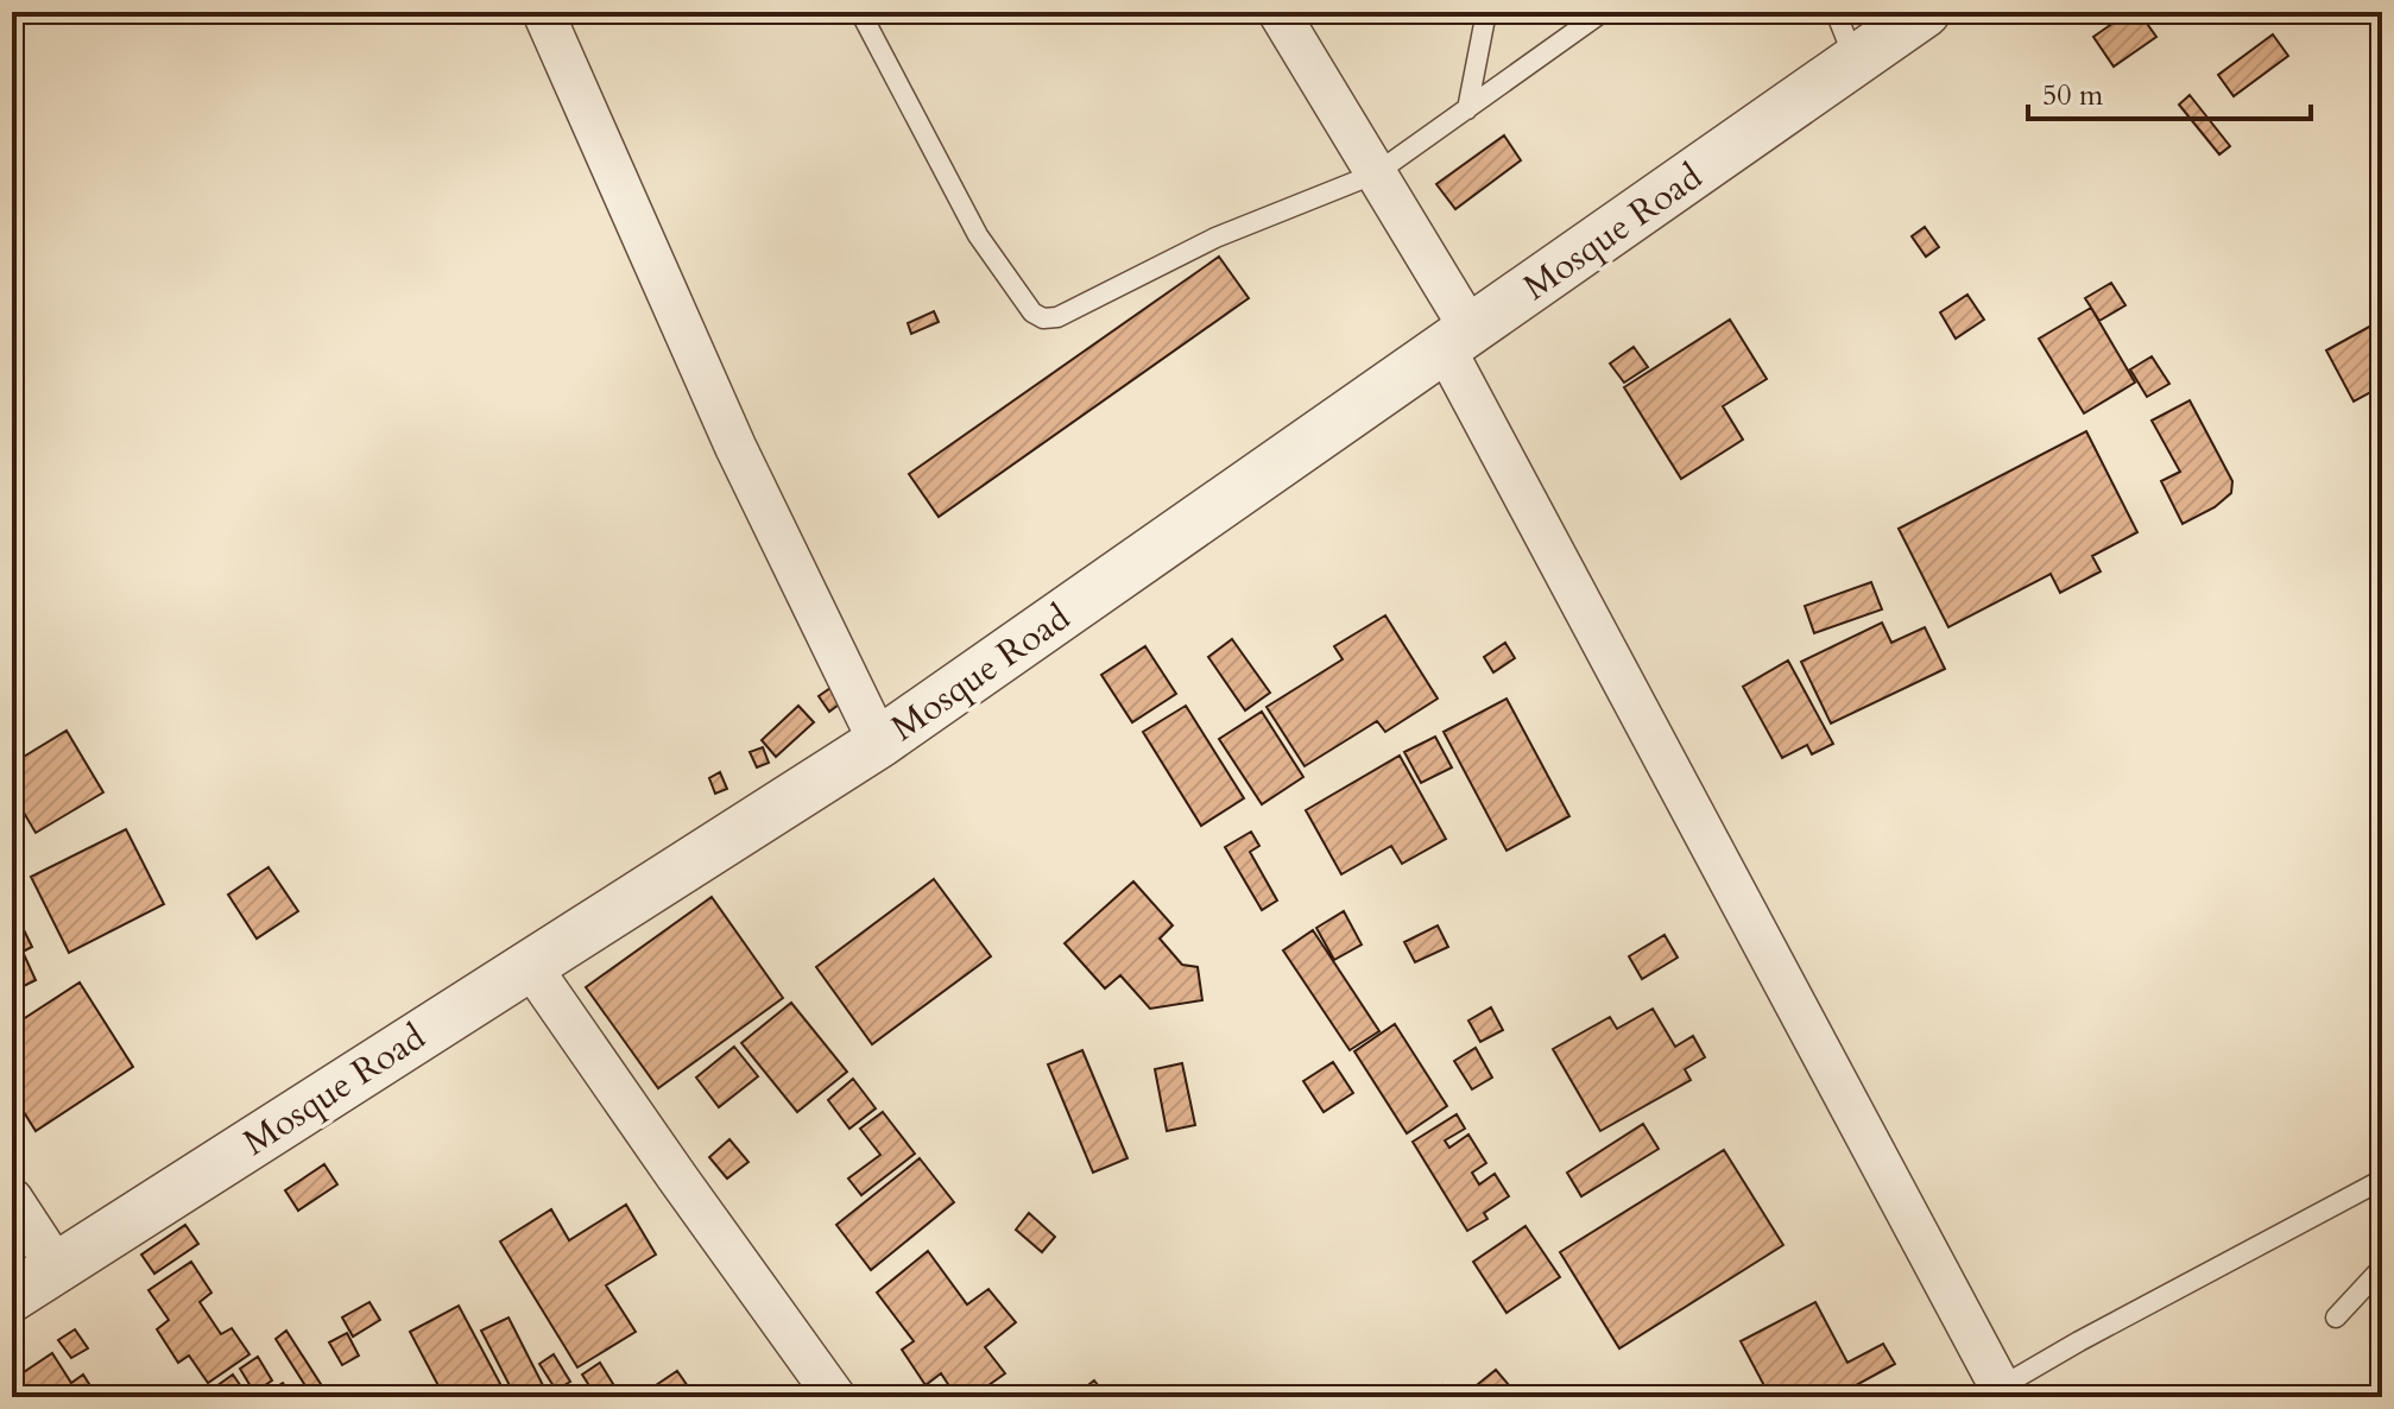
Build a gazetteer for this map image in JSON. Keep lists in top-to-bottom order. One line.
{"streets":{"street":["Mosque Road"]},"scale_bar":"50 m"}
